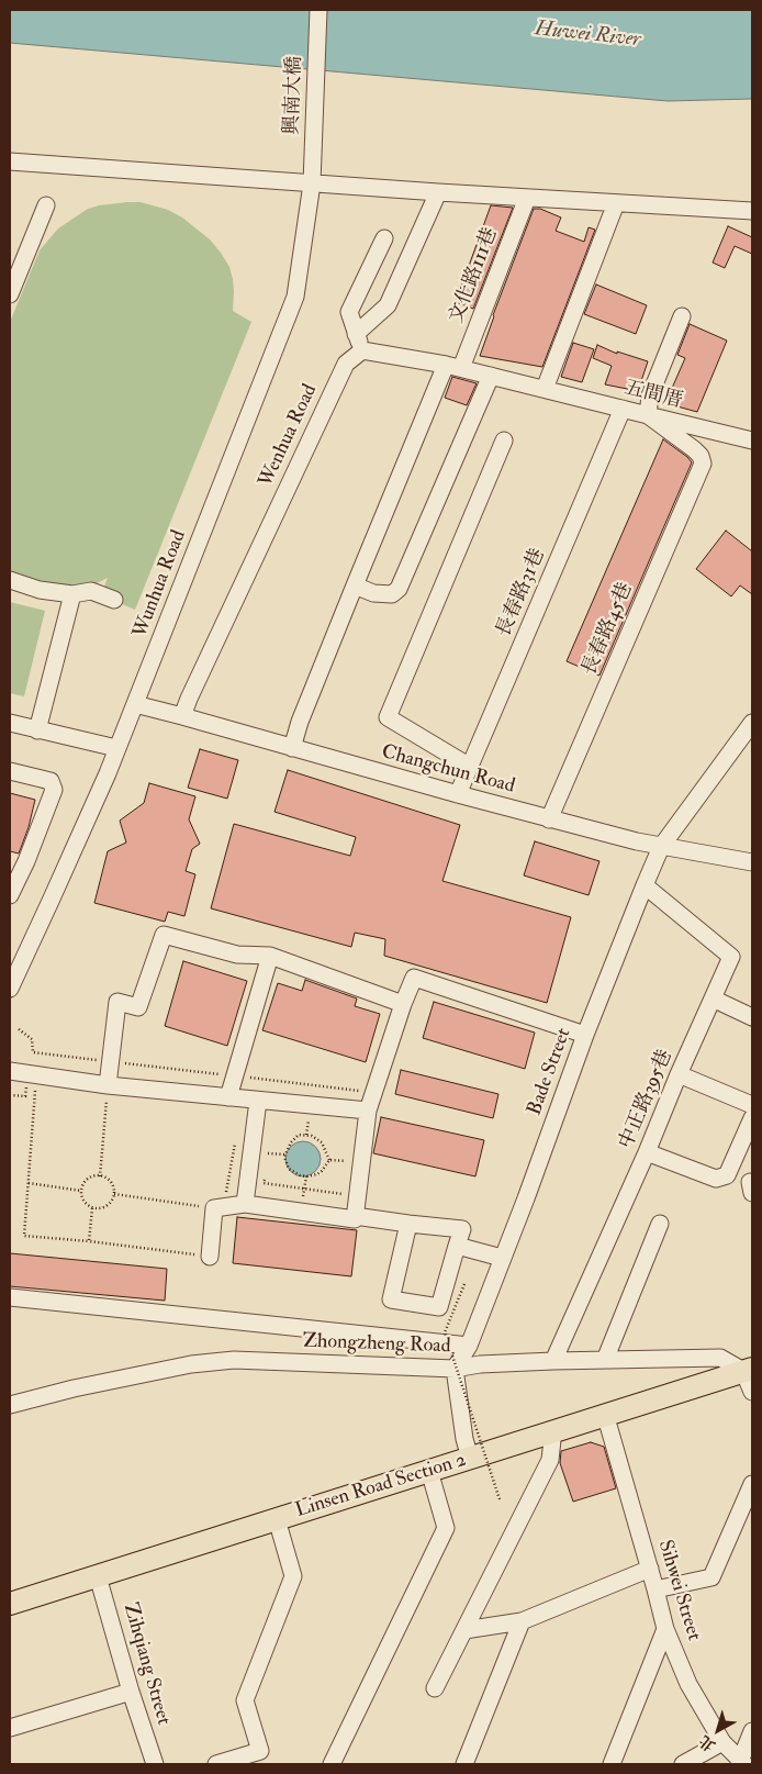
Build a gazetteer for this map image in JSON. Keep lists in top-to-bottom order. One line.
{"streets":{"main road":["Linsen Road Section 2"],"street":["興南大橋","文化路111巷","五間厝","Wenhua Road","Wunhua Road","長春路31巷","長春路45巷","Changchun Road","Bade Street","中正路395巷","Zhongzheng Road","Sihwei Street","Zihqiang Street"]},"crossings":[["興南大橋","Wunhua Road"],["文化路111巷","Changchun Road"],["五間厝","長春路31巷"],["五間厝","長春路45巷"],["Wenhua Road","Changchun Road"],["Wunhua Road","Changchun Road"],["長春路31巷","Changchun Road"],["長春路45巷","Changchun Road"],["Changchun Road","Bade Street"],["Bade Street","中正路395巷"],["Bade Street","Zhongzheng Road"],["中正路395巷","Zhongzheng Road"],["Zhongzheng Road","Linsen Road Section 2"],["Linsen Road Section 2","Sihwei Street"],["Linsen Road Section 2","Zihqiang Street"]],"water":["Huwei River"],"north":"bottom left"}
